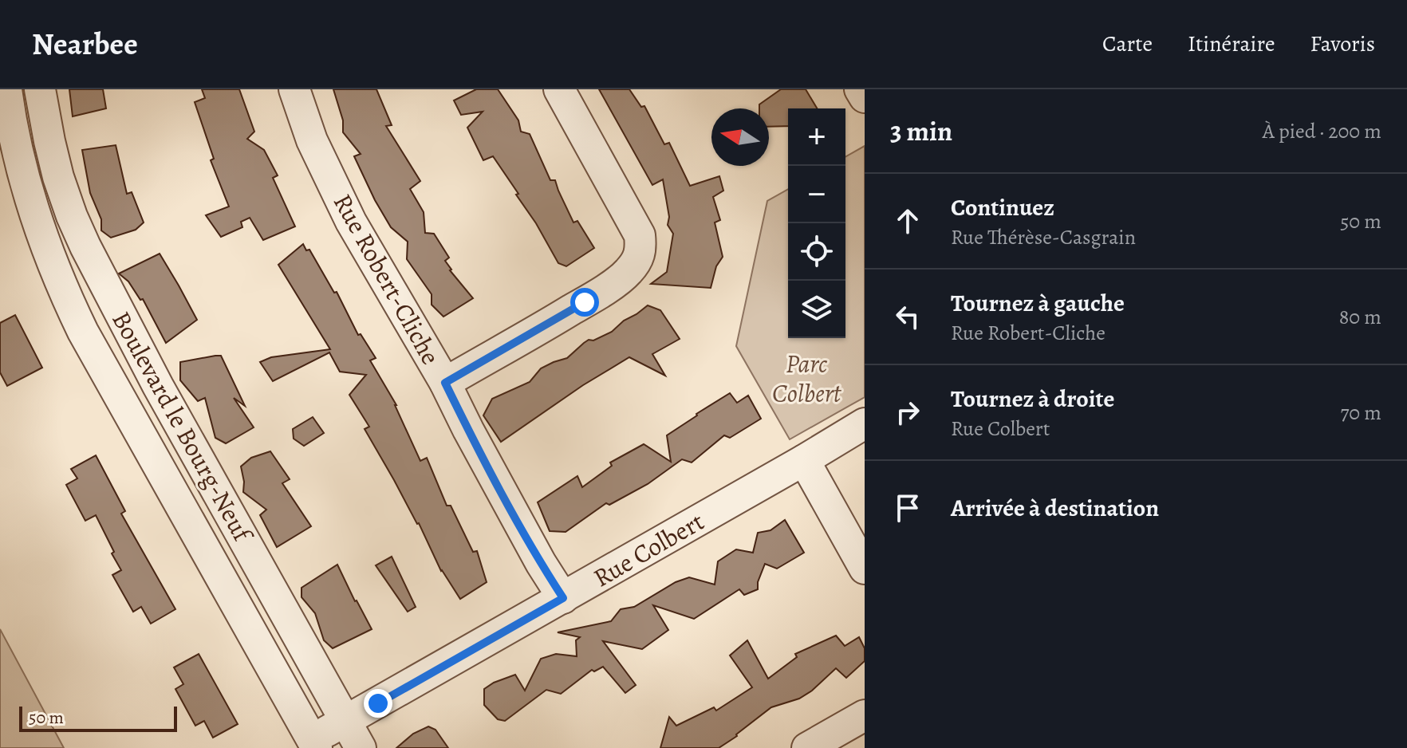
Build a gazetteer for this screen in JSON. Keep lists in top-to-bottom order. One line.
{"streets":{"street":["Rue Robert-Cliche","Boulevard le Bourg-Neuf","Rue Colbert"]},"crossings":[["Rue Robert-Cliche","Rue Colbert"],["Boulevard le Bourg-Neuf","Rue Colbert"]],"parks":["Parc Colbert"],"scale_bar":"50 m","north":"left","page":{"header":"Nearbee","nav":["Carte","Itinéraire","Favoris"],"heading":["3 min","À pied · 200 m"],"map_buttons":["+","−"],"list":[["Continuez","Rue Thérèse-Casgrain","50 m"],["Tournez à gauche","Rue Robert-Cliche","80 m"],["Tournez à droite","Rue Colbert","70 m"],"Arrivée à destination"],"scale":"50 m"}}
